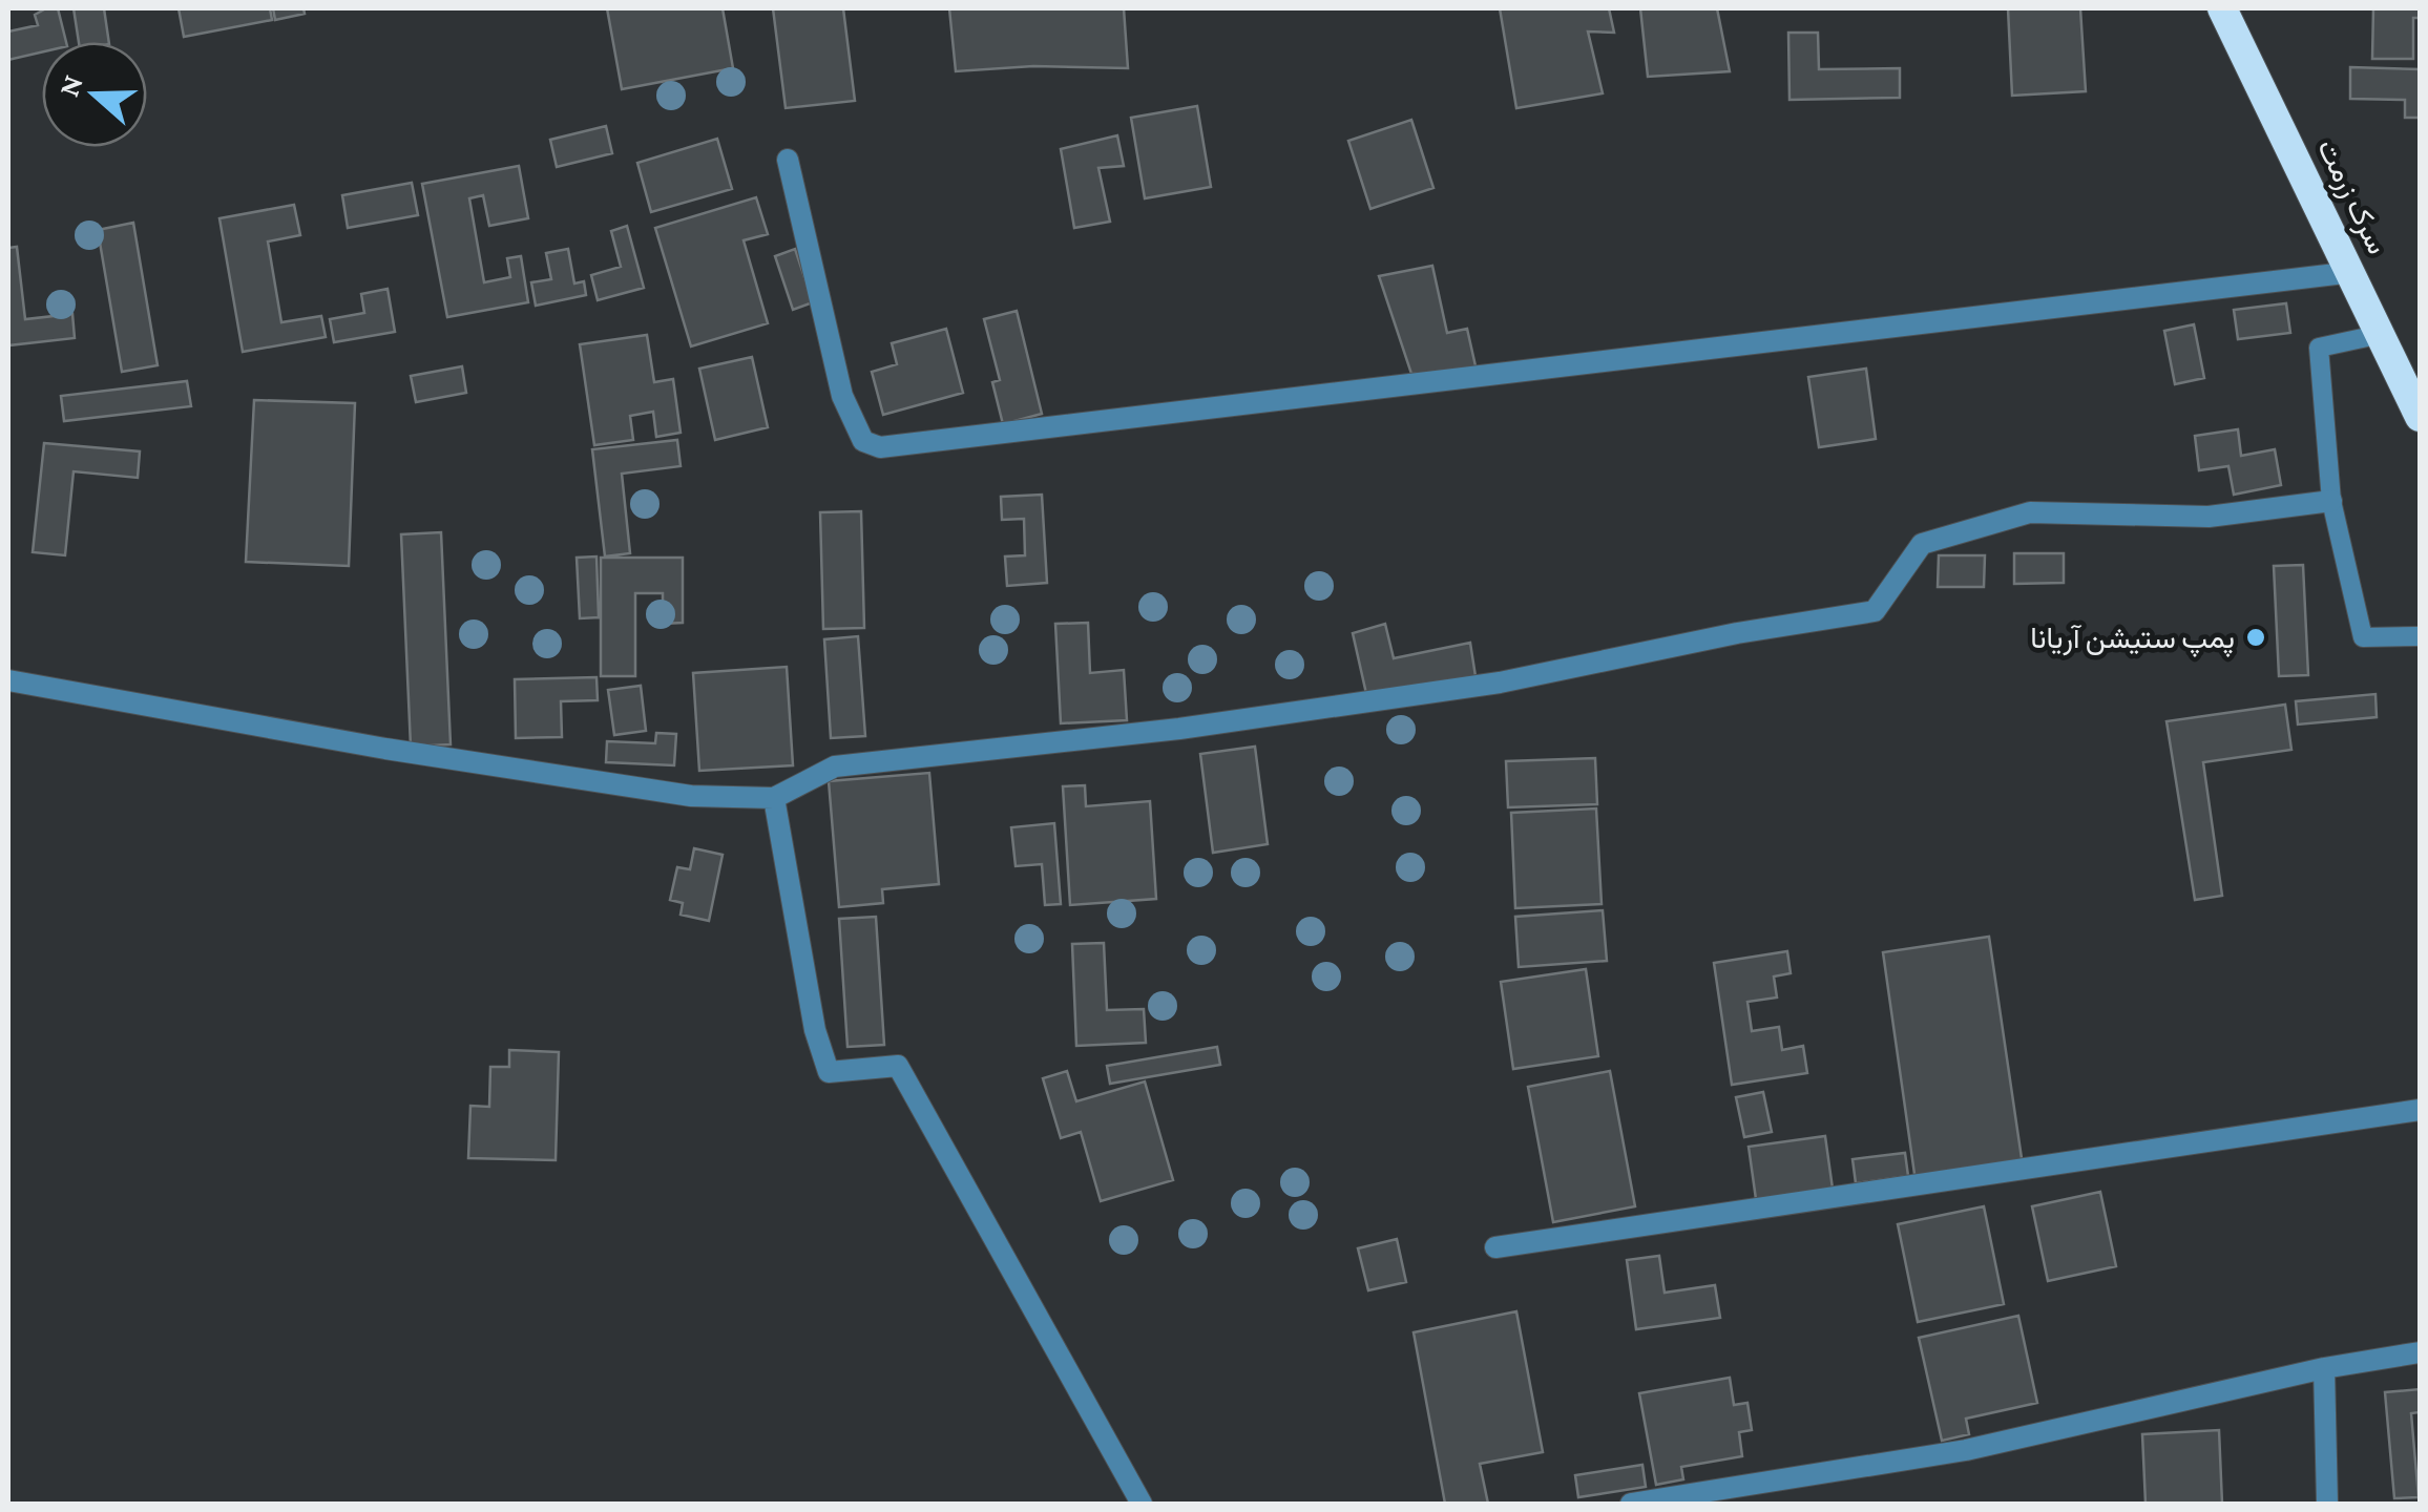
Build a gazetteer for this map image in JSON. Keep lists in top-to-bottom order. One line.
{"streets":{"highway":["سرک زرمت"]},"places":["پمپ ستیشن آریانا"],"north":"left"}
